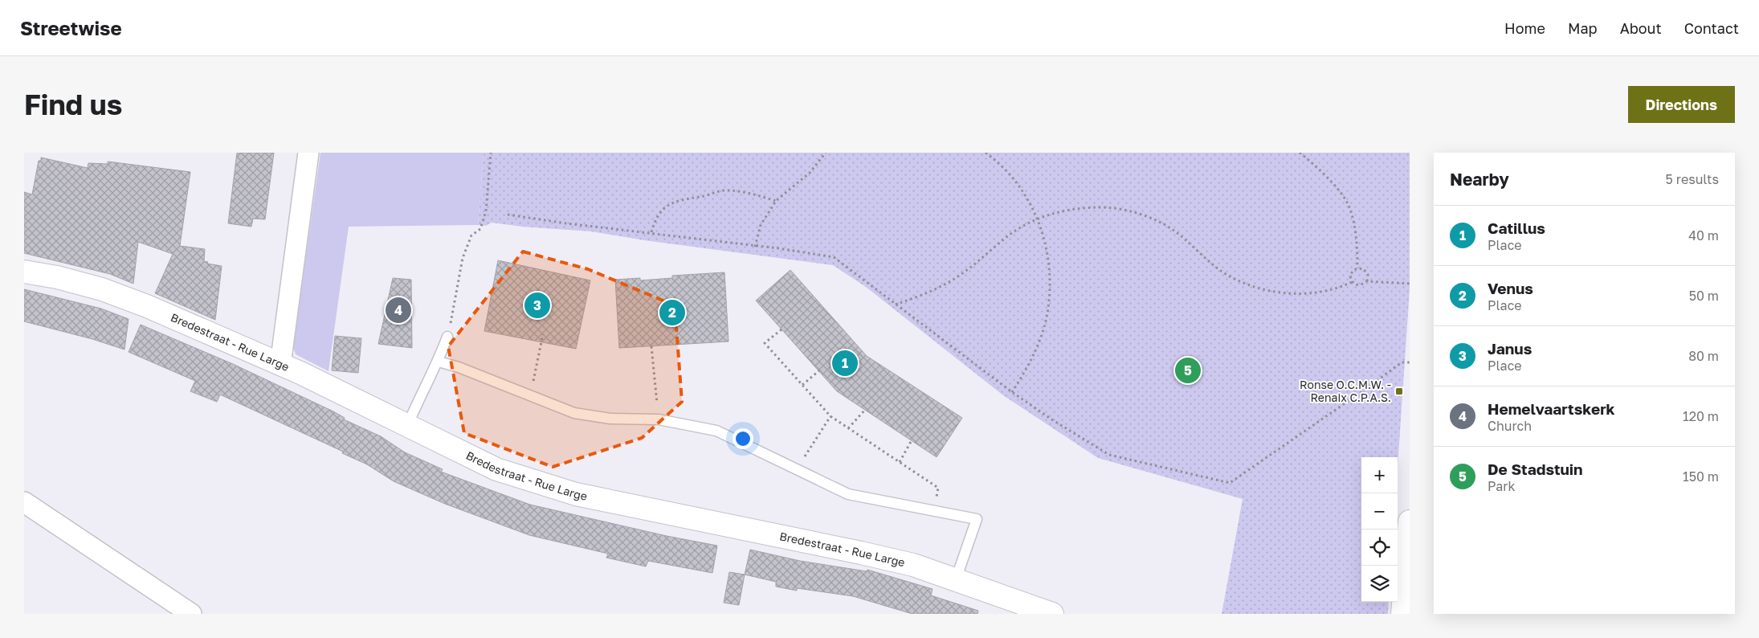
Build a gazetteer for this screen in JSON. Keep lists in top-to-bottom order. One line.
{"streets":{"street":["Bredestraat - Rue Large"]},"places":{"transit":["Ronse O.C.M.W. - Renaix C.P.A.S."]},"page":{"header":"Streetwise","nav":["Home","Map","About","Contact"],"buttons":"Directions","title":"Find us","heading":["Nearby","5 results"],"list":[{"mark":"1","name":"Catillus","note":"Place","value":"40 m"},{"mark":"2","name":"Venus","note":"Place","value":"50 m"},{"mark":"3","name":"Janus","note":"Place","value":"80 m"},{"mark":"4","name":"Hemelvaartskerk","note":"Church","value":"120 m"},{"mark":"5","name":"De Stadstuin","note":"Park","value":"150 m"}],"pins":["3","4","2","1","5"],"map_buttons":["+","−"]}}
